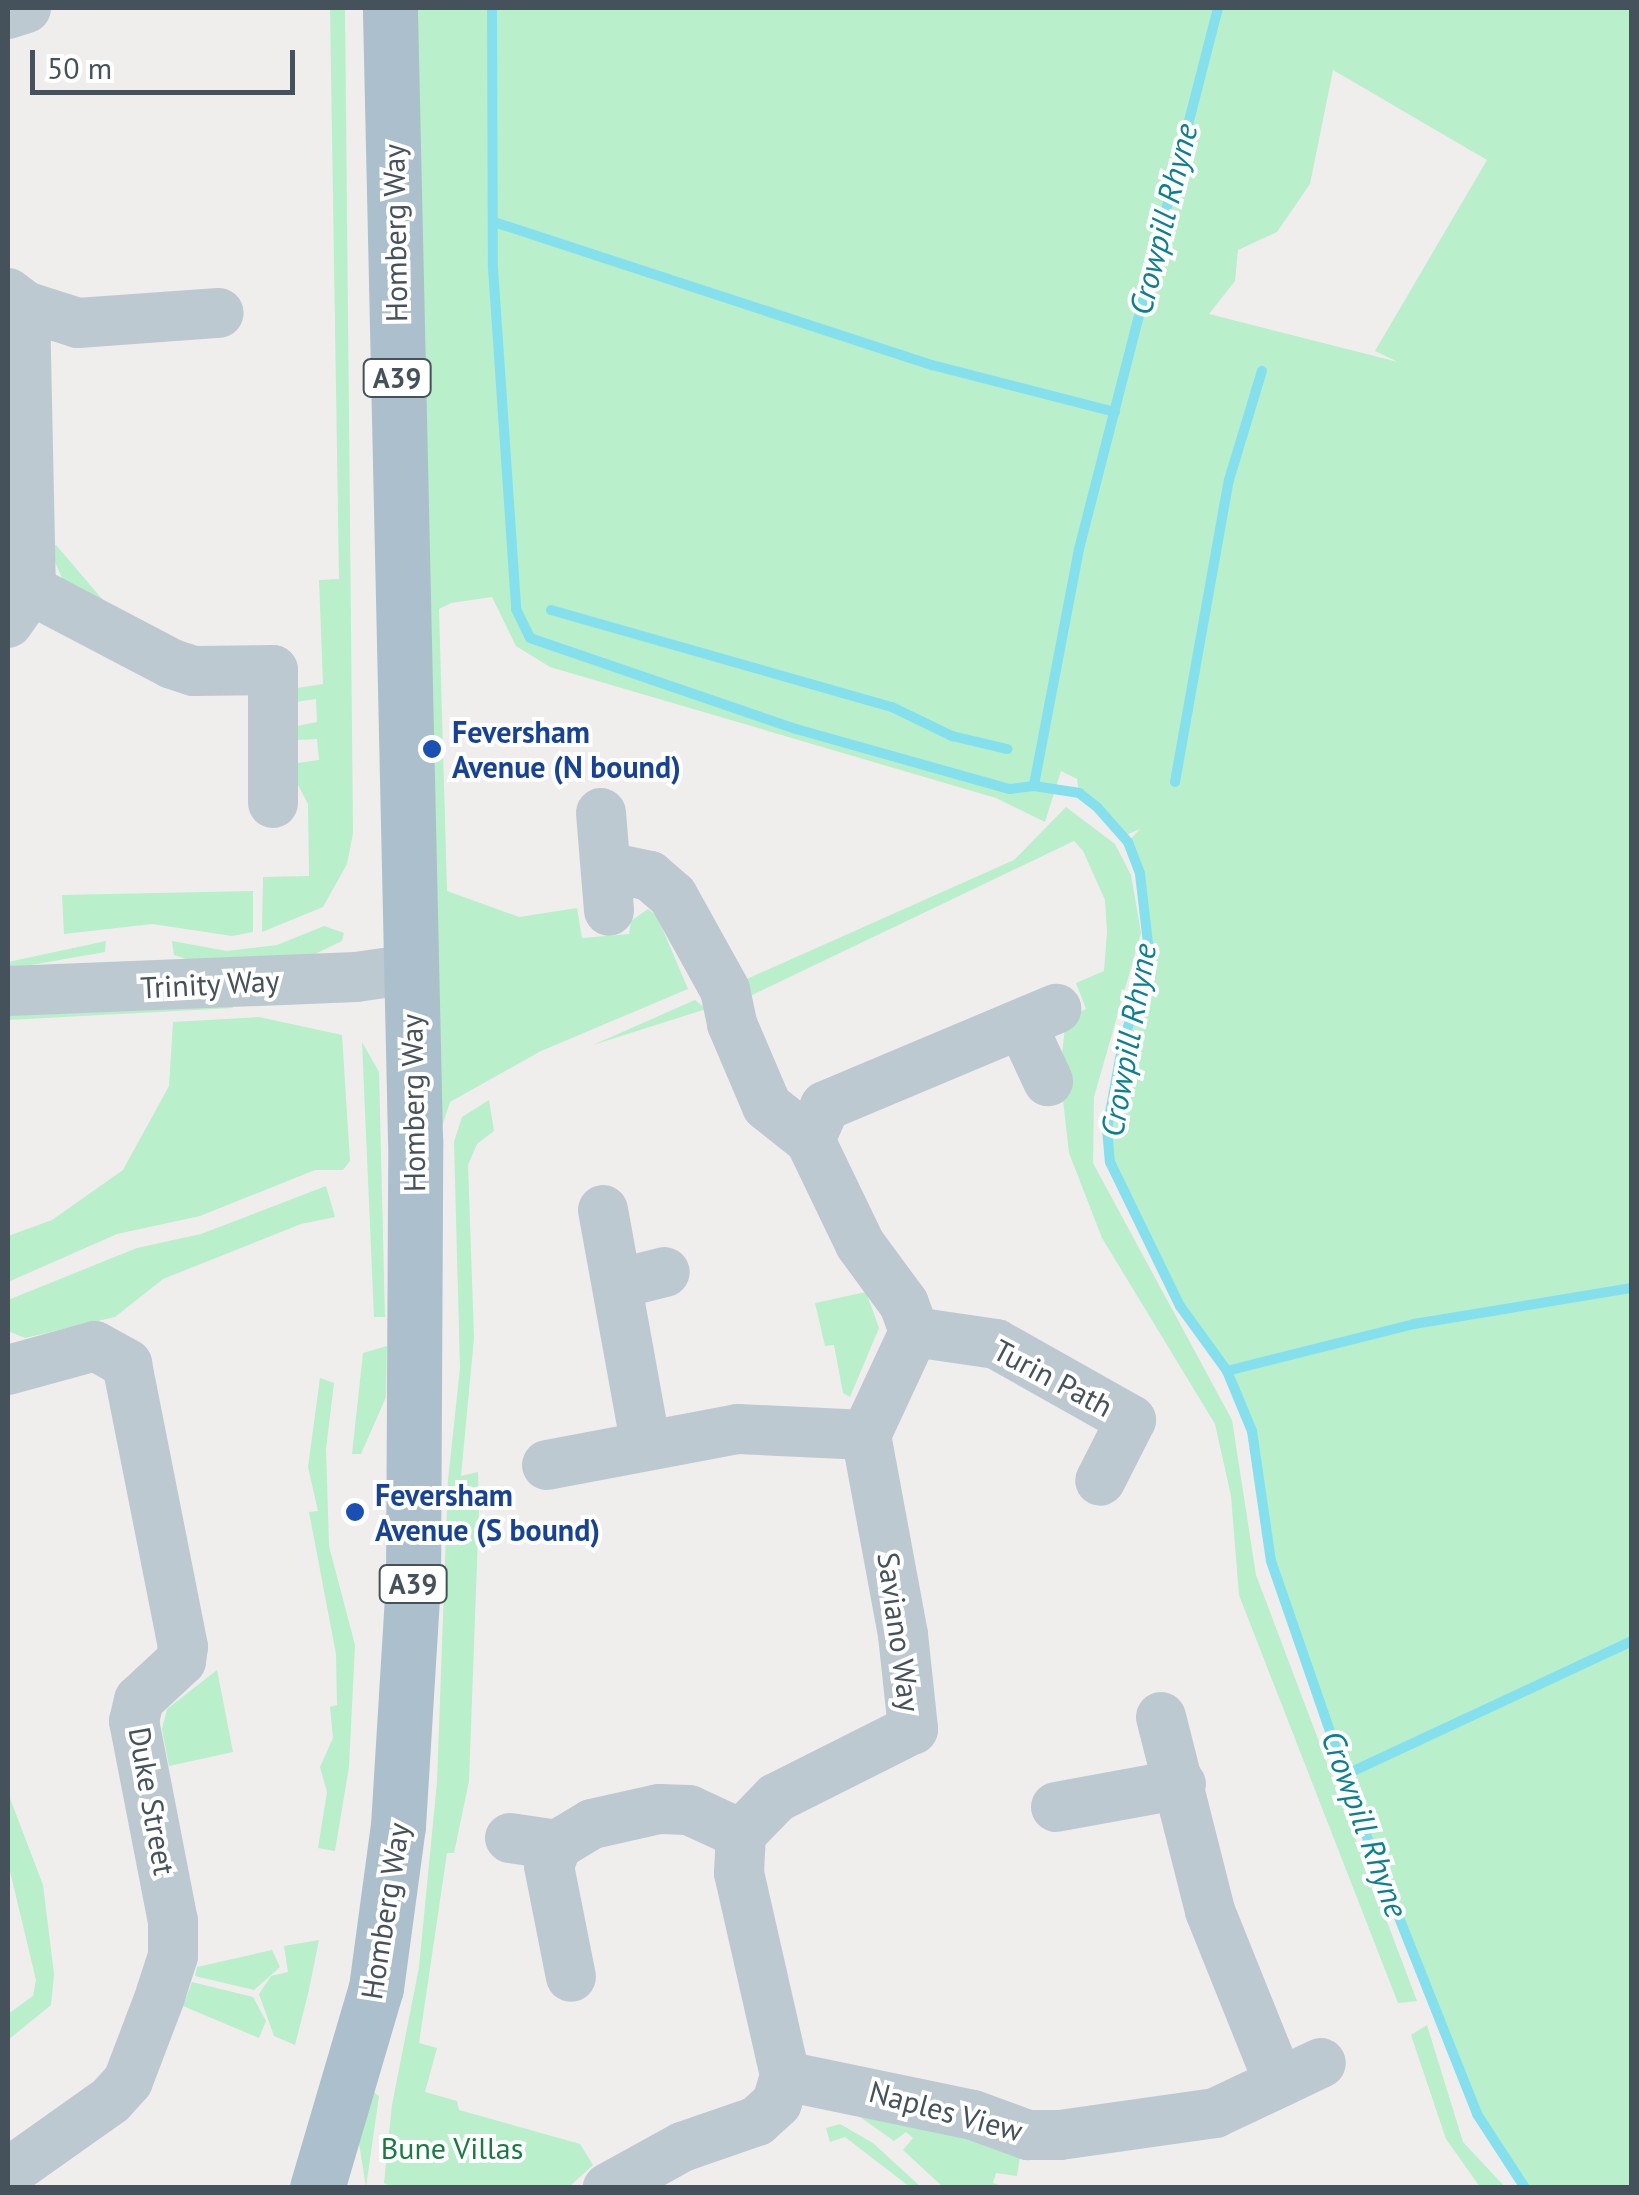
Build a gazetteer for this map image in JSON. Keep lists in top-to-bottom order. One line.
{"streets":{"main road":["Homberg Way","A39"],"street":["Trinity Way","Turin Path","Saviano Way","Duke Street","Naples View"]},"crossings":[["Homberg Way","Trinity Way"]],"water":["Crowpill Rhyne"],"parks":["Bune Villas"],"places":["Feversham Avenue (N bound)","Feversham Avenue (S bound)"],"scale_bar":"50 m"}
